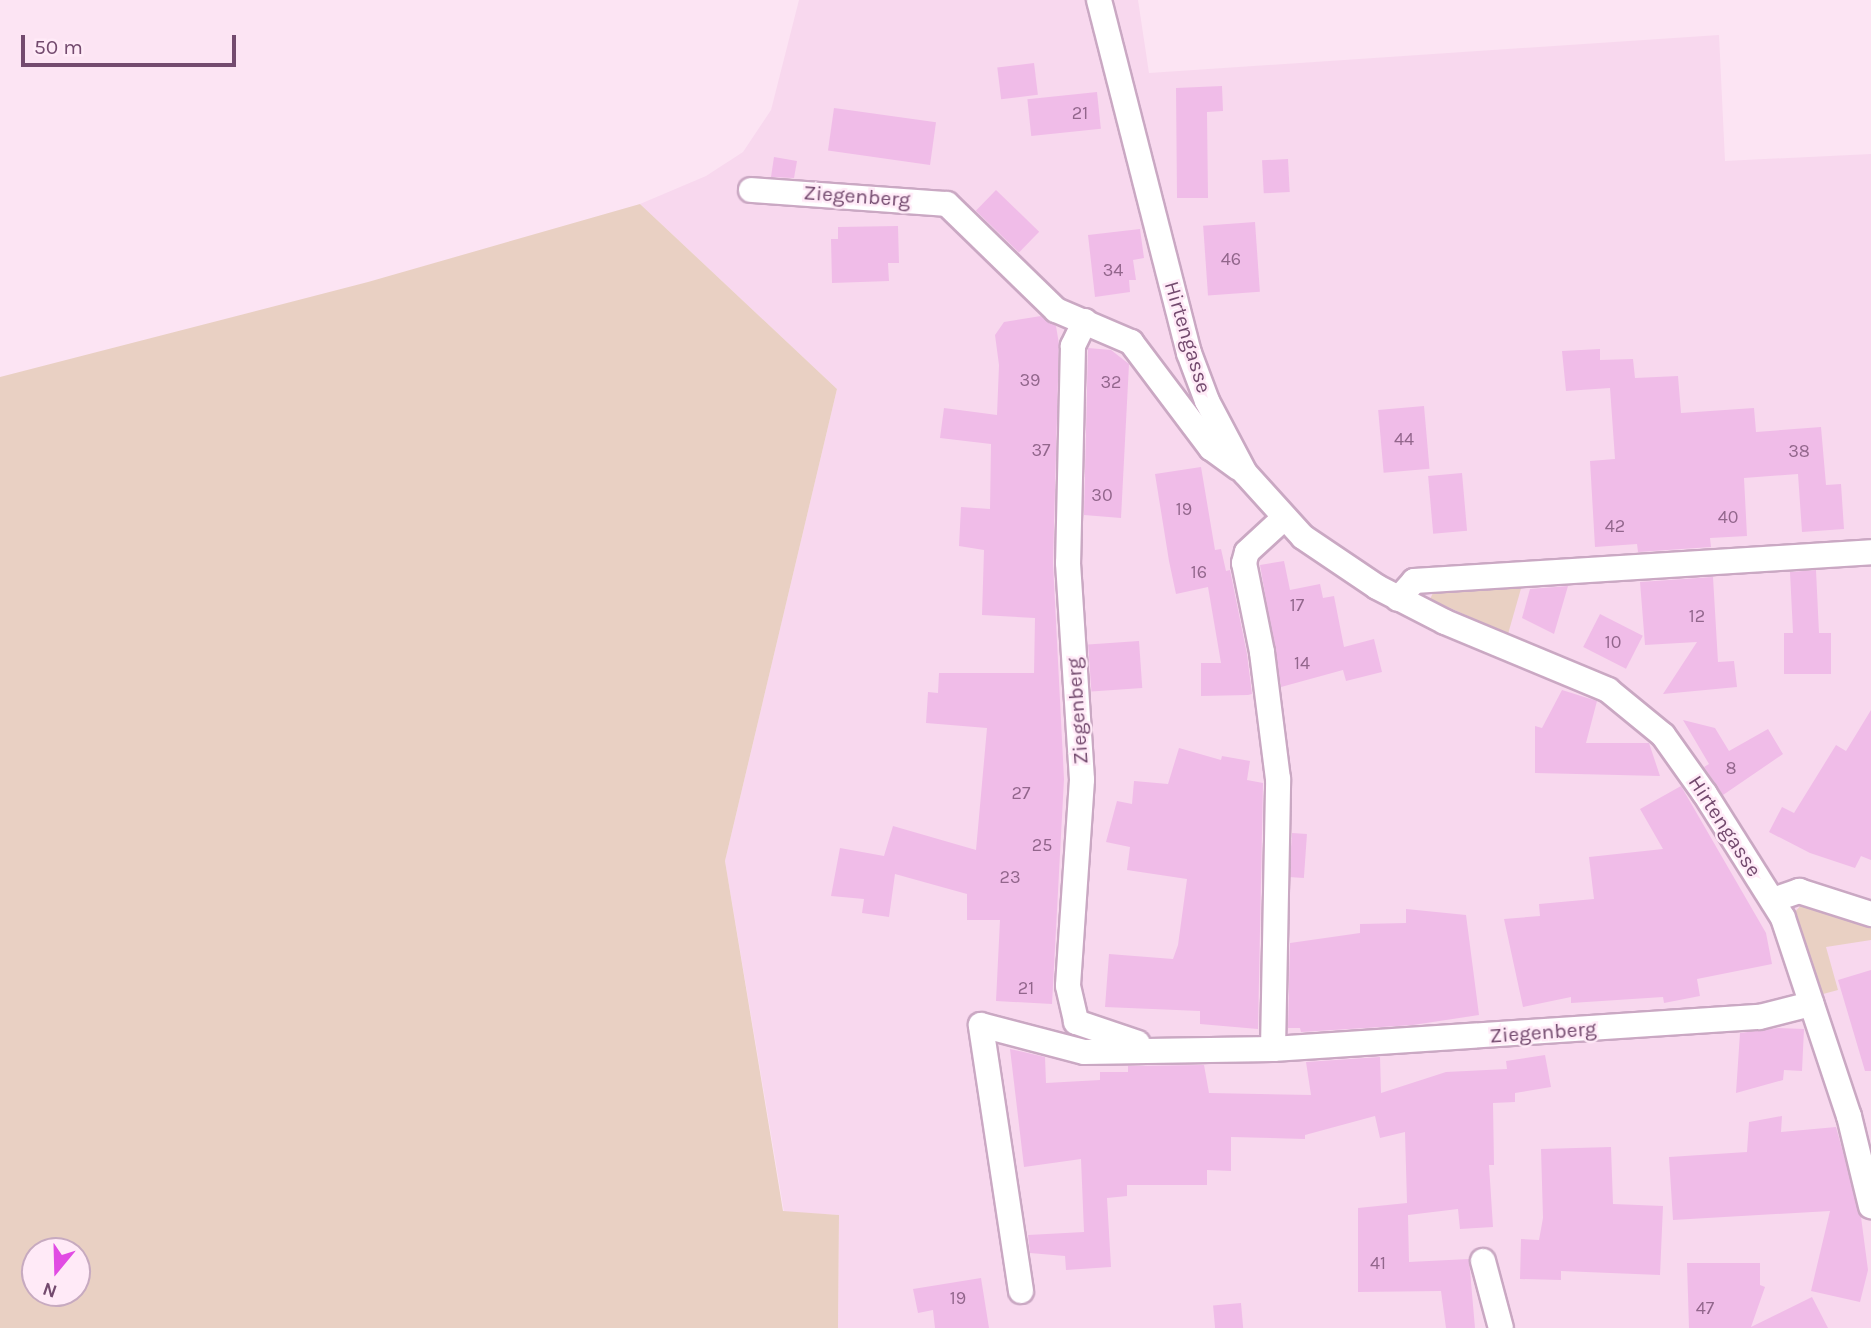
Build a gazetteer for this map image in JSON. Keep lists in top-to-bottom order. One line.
{"streets":{"street":["Ziegenberg","Hirtengasse"]},"crossings":[["Ziegenberg","Hirtengasse"]],"house_numbers":["21","46","34","39","32","44","37","38","30","19","40","42","16","17","12","10","14","8","27","25","23","21","41","19","47"],"scale_bar":"50 m","north":"bottom"}
